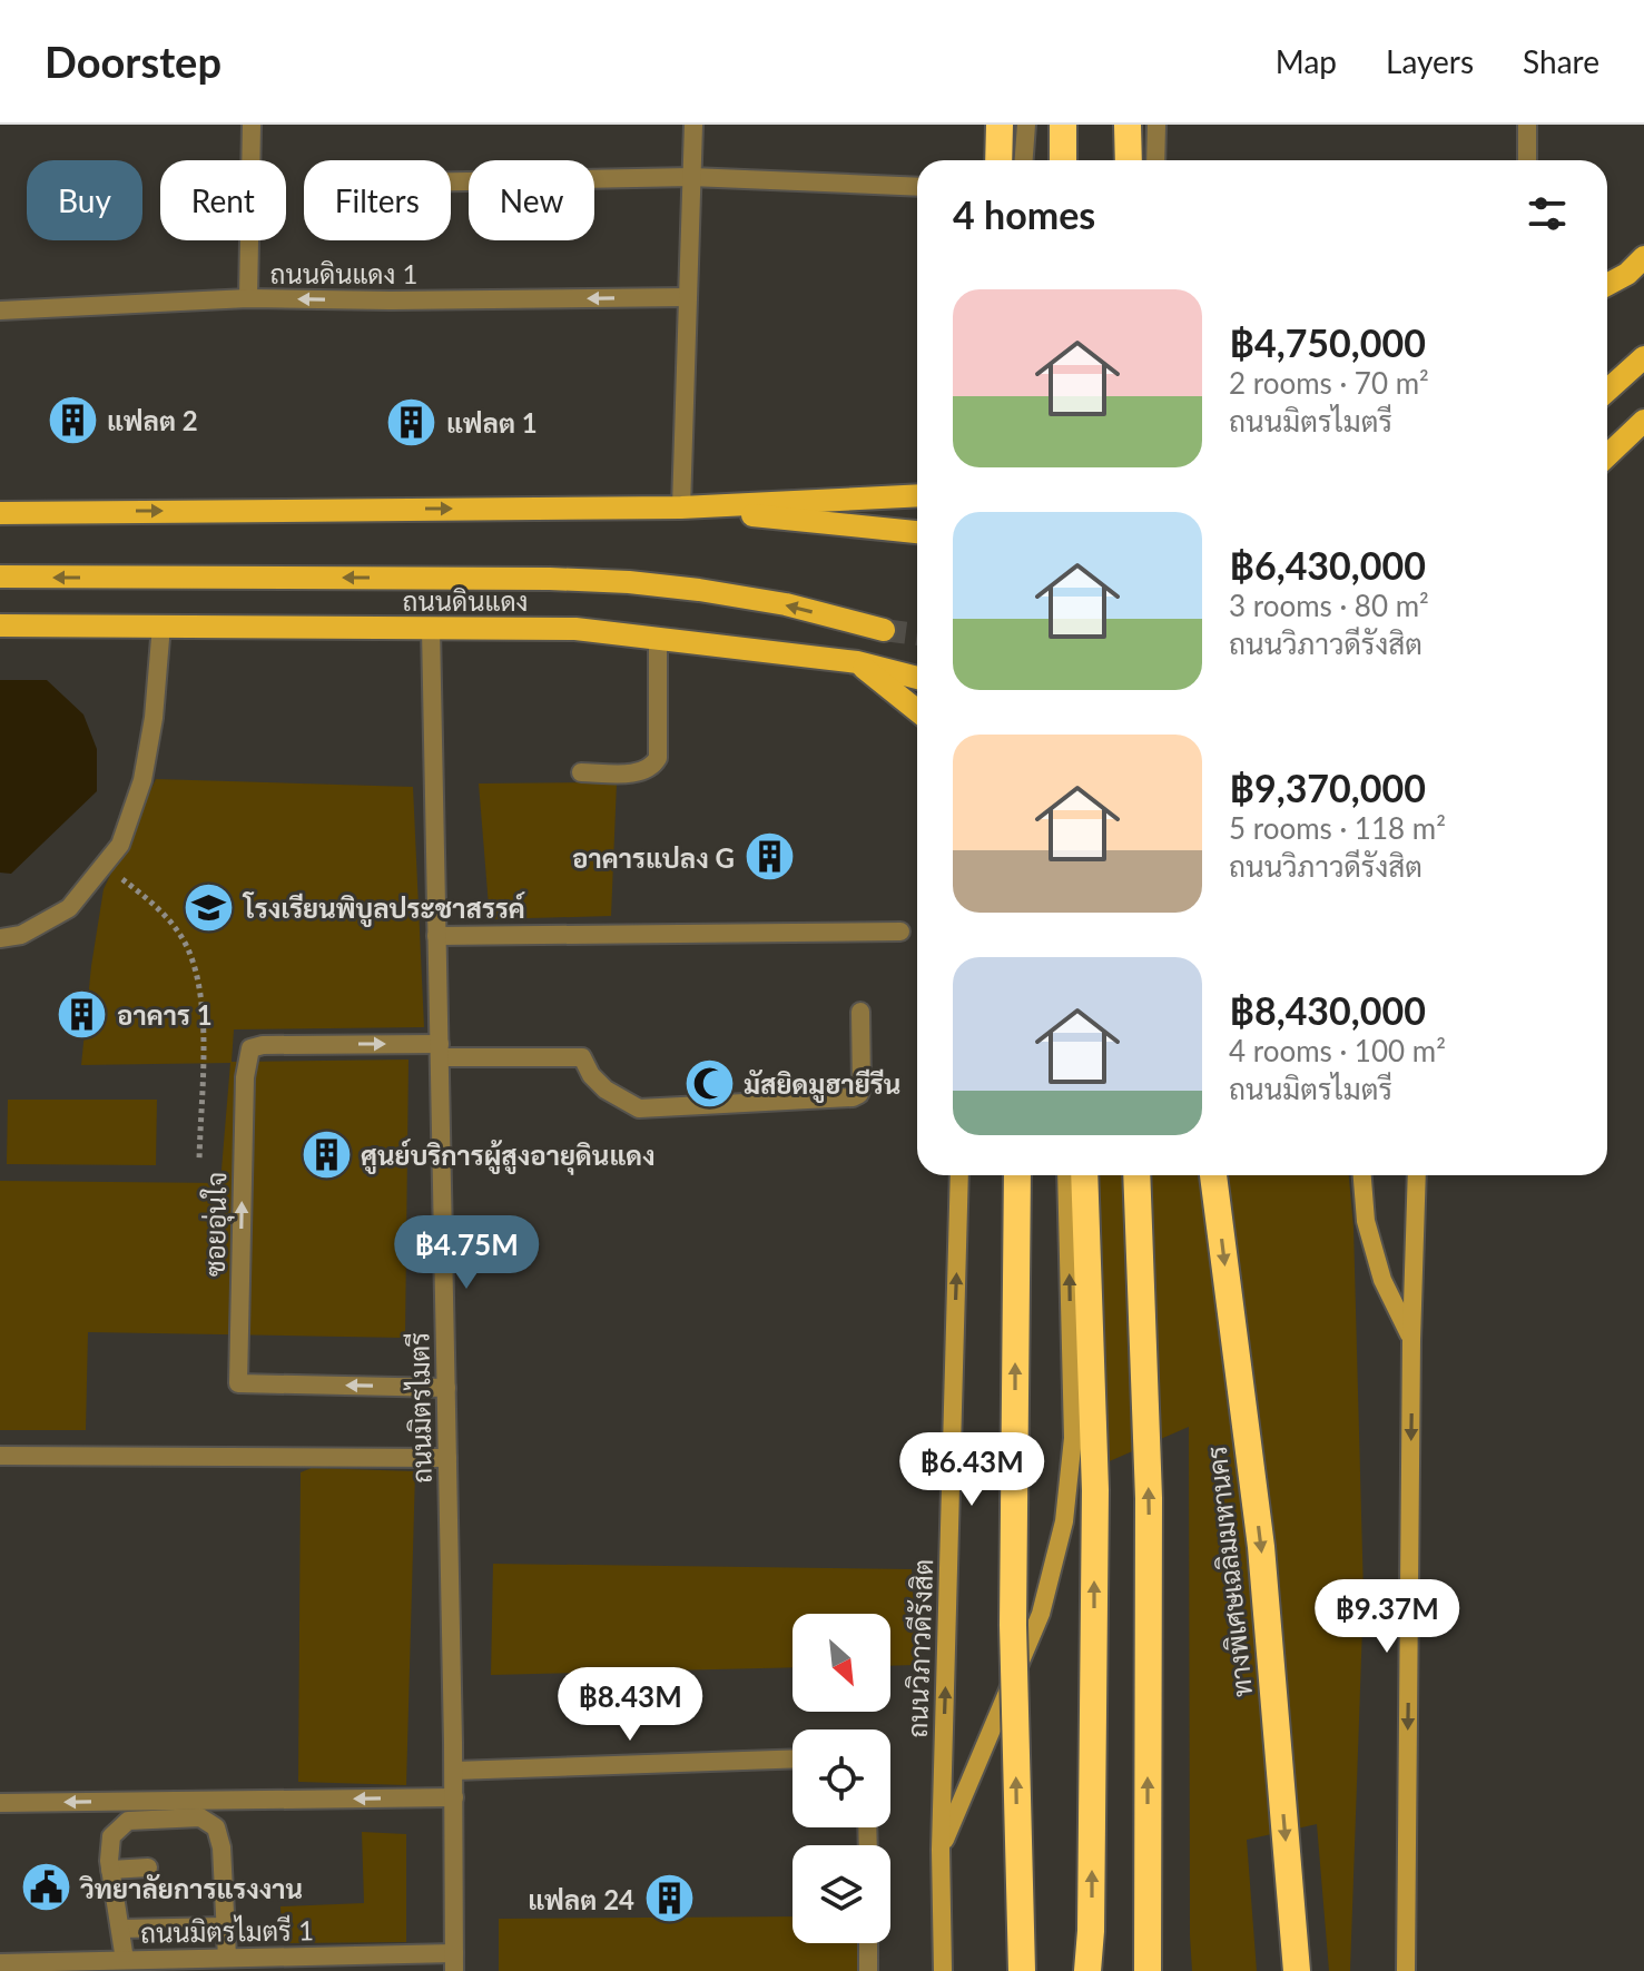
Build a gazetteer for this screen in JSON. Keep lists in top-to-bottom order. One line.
{"streets":{"highway":["ทางพิเศษเฉลิมมหานคร"],"main road":["ถนนดินแดง","ถนนวิภาวดีรังสิต"],"street":["ถนนดินแดง 1","ซอยอุ่นใจ","ถนนมิตรไมตรี","ถนนมิตรไมตรี 1"]},"crossings":[["ถนนดินแดง","ถนนมิตรไมตรี"],["ซอยอุ่นใจ","ถนนมิตรไมตรี"],["ถนนมิตรไมตรี","ถนนมิตรไมตรี 1"]],"places":{"building":["แฟลต 2","แฟลต 1","อาคารแปลง G","อาคาร 1","ศูนย์บริการผู้สูงอายุดินแดง","แฟลต 24"],"school or university":["โรงเรียนพิบูลประชาสรรค์"],"mosque":["มัสยิดมูฮายีรีน"],"public building":["วิทยาลัยการแรงงาน"]},"north":"bottom right","page":{"header":"Doorstep","nav":["Map","Layers","Share"],"chip":["Buy","Rent","Filters","New"],"heading":"4 homes","list":[{"name":"฿4,750,000","note":"2 rooms · 70 m² · ถนนมิตรไมตรี"},{"name":"฿6,430,000","note":"3 rooms · 80 m² · ถนนวิภาวดีรังสิต"},{"name":"฿9,370,000","note":"5 rooms · 118 m² · ถนนวิภาวดีรังสิต"},{"name":"฿8,430,000","note":"4 rooms · 100 m² · ถนนมิตรไมตรี"}],"price":["฿4.75M","฿6.43M","฿9.37M","฿8.43M"]}}
